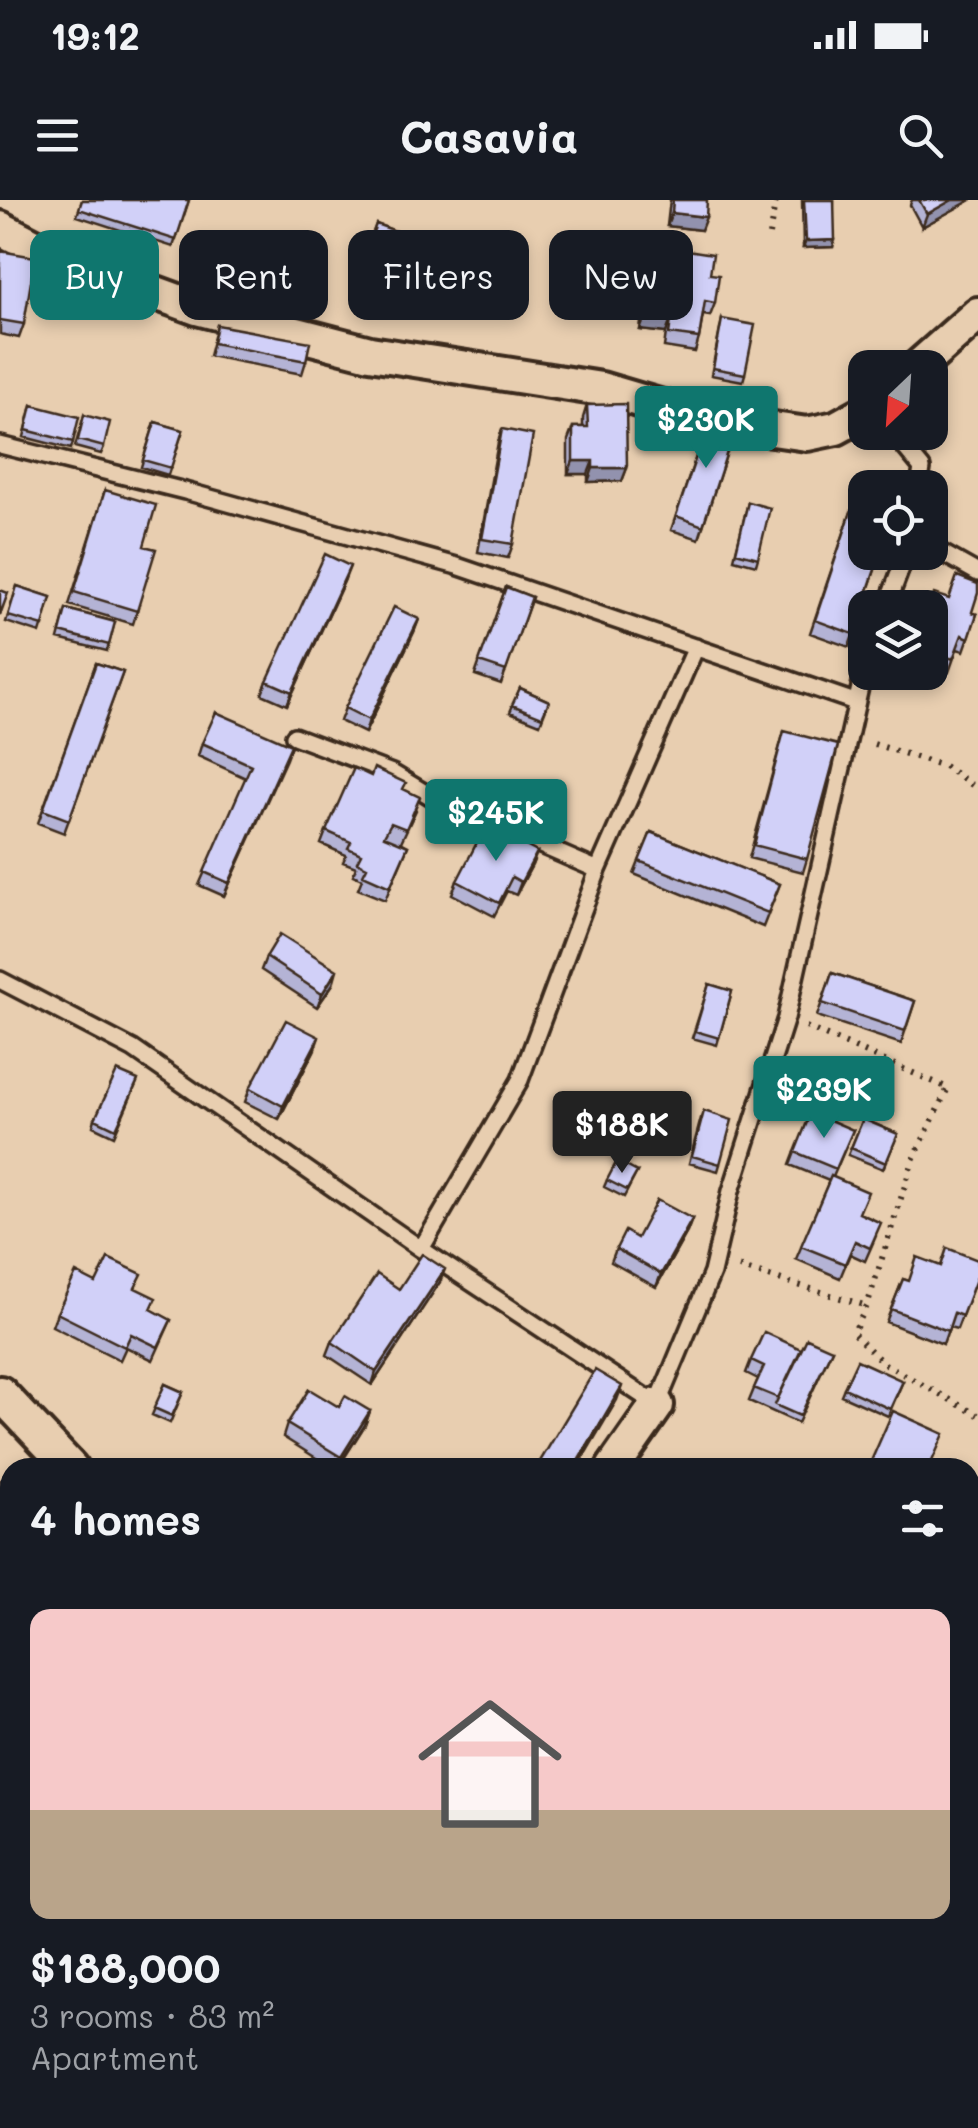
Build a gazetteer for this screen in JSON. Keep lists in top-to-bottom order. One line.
{"north":"bottom left","page":{"status":"19:12","header":"Casavia","chip":["Buy","Rent","Filters","New"],"price":["$230K","$245K","$239K","$188K"],"heading":"4 homes","list":[{"name":"$188,000","note":"3 rooms · 83 m² · Apartment"}]}}
